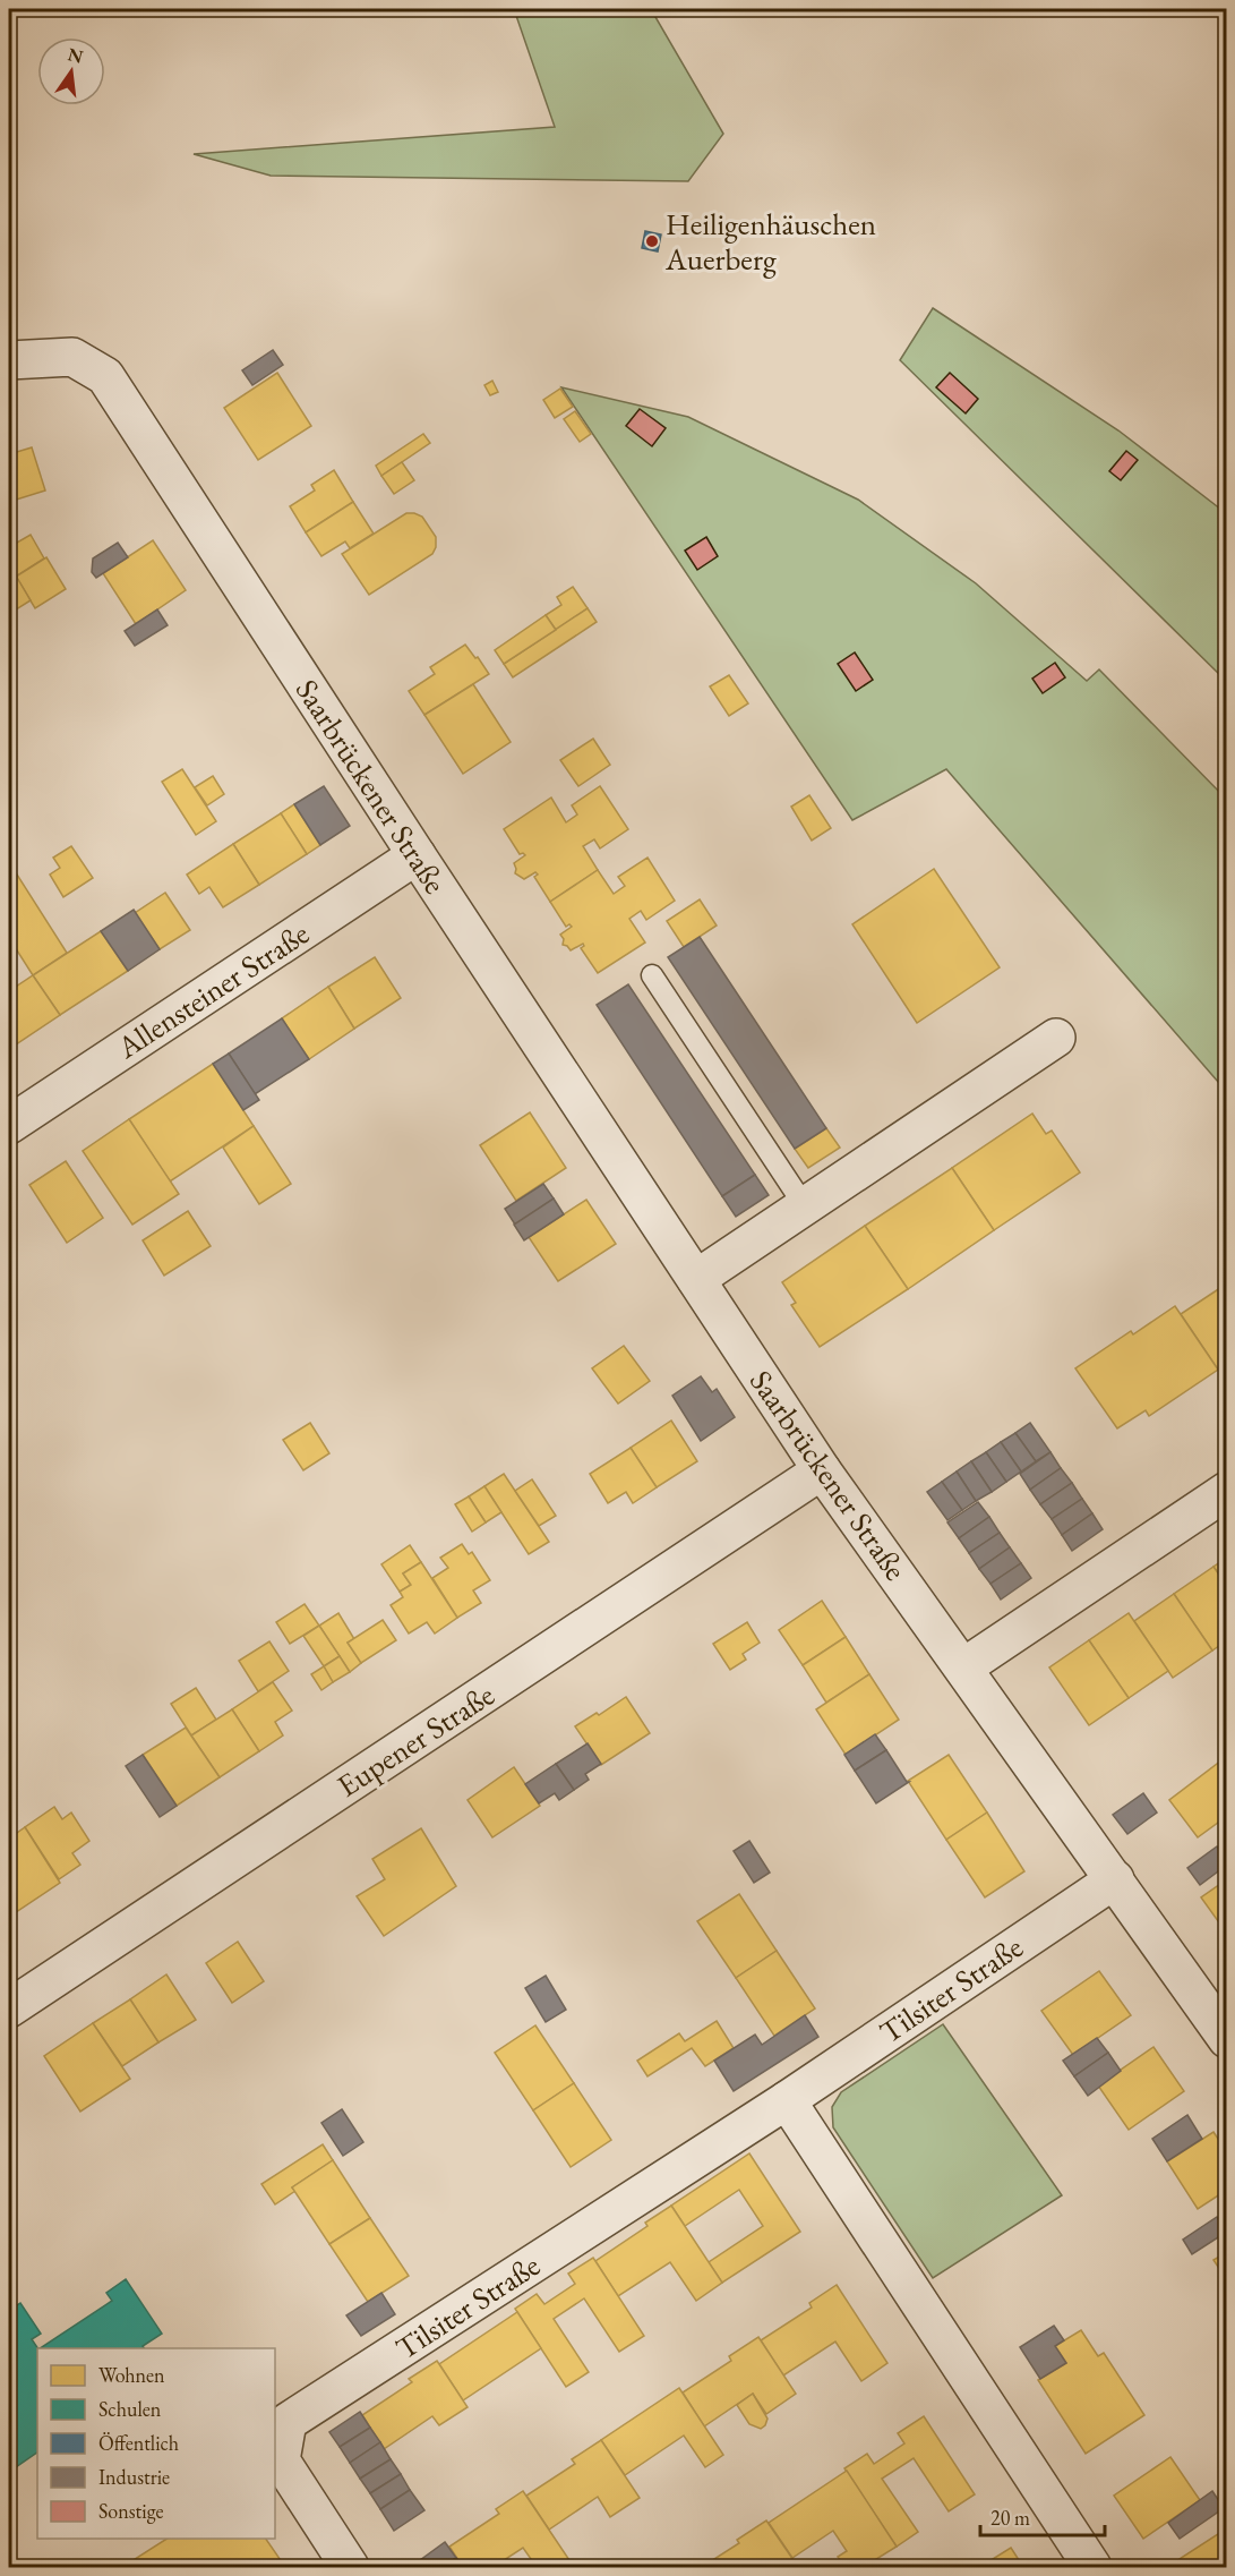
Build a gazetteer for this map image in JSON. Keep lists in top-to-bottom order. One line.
{"streets":{"street":["Saarbrückener Straße","Allensteiner Straße","Eupener Straße","Tilsiter Straße"]},"crossings":[["Saarbrückener Straße","Allensteiner Straße"],["Saarbrückener Straße","Eupener Straße"],["Saarbrückener Straße","Tilsiter Straße"]],"places":["Heiligenhäuschen Auerberg"],"legend":["Wohnen","Schulen","Öffentlich","Industrie","Sonstige"],"scale_bar":"20 m","north":"top"}
